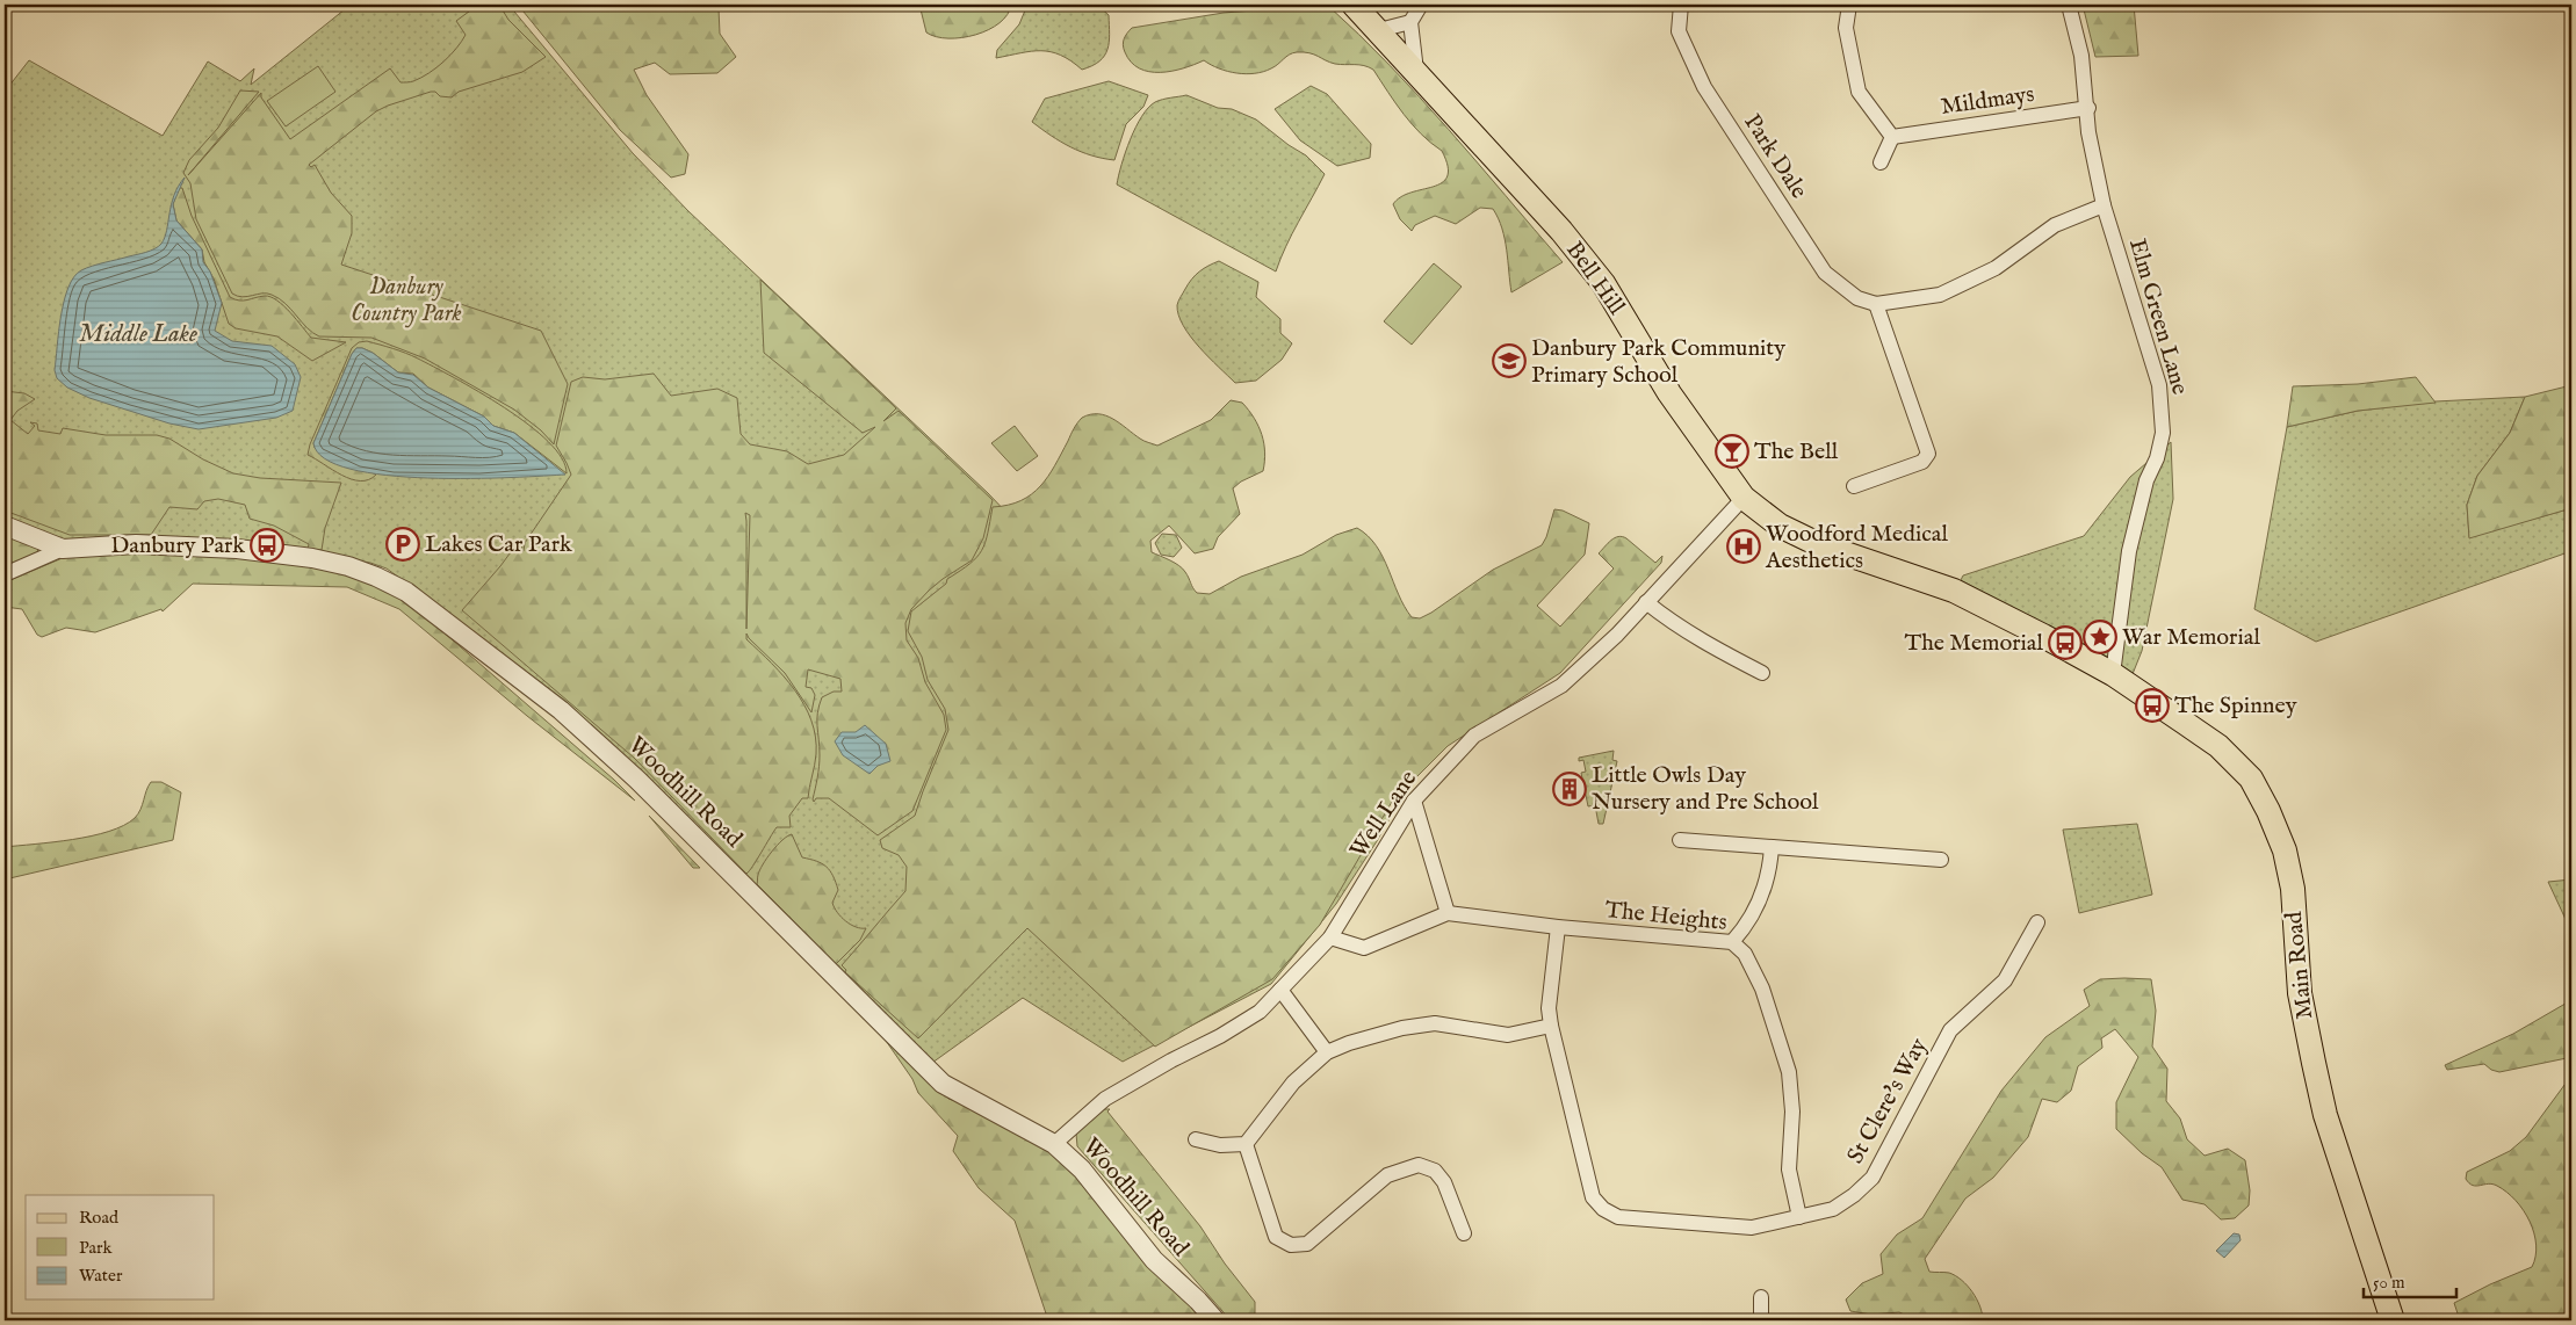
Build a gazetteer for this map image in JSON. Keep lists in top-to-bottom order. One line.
{"streets":{"main road":["Bell Hill","Main Road"],"street":["Mildmays","Park Dale","Elm Green Lane","Woodhill Road","Well Lane","The Heights","St Clere's Way"]},"crossings":[["Mildmays","Elm Green Lane"],["Bell Hill","Elm Green Lane"],["Bell Hill","Well Lane"],["Bell Hill","Main Road"],["Elm Green Lane","Main Road"],["Woodhill Road","Well Lane"],["Well Lane","The Heights"],["The Heights","St Clere's Way"]],"water":["Middle Lake"],"parks":["Danbury Country Park"],"places":{"school or university":["Danbury Park Community Primary School"],"bar":["The Bell"],"parking":["Lakes Car Park"],"bus stop":["Danbury Park","The Memorial","The Spinney"],"hospital":["Woodford Medical Aesthetics"],"place":["War Memorial"],"building":["Little Owls Day Nursery and Pre School"]},"legend":["Road","Park","Water"],"scale_bar":"50 m"}
